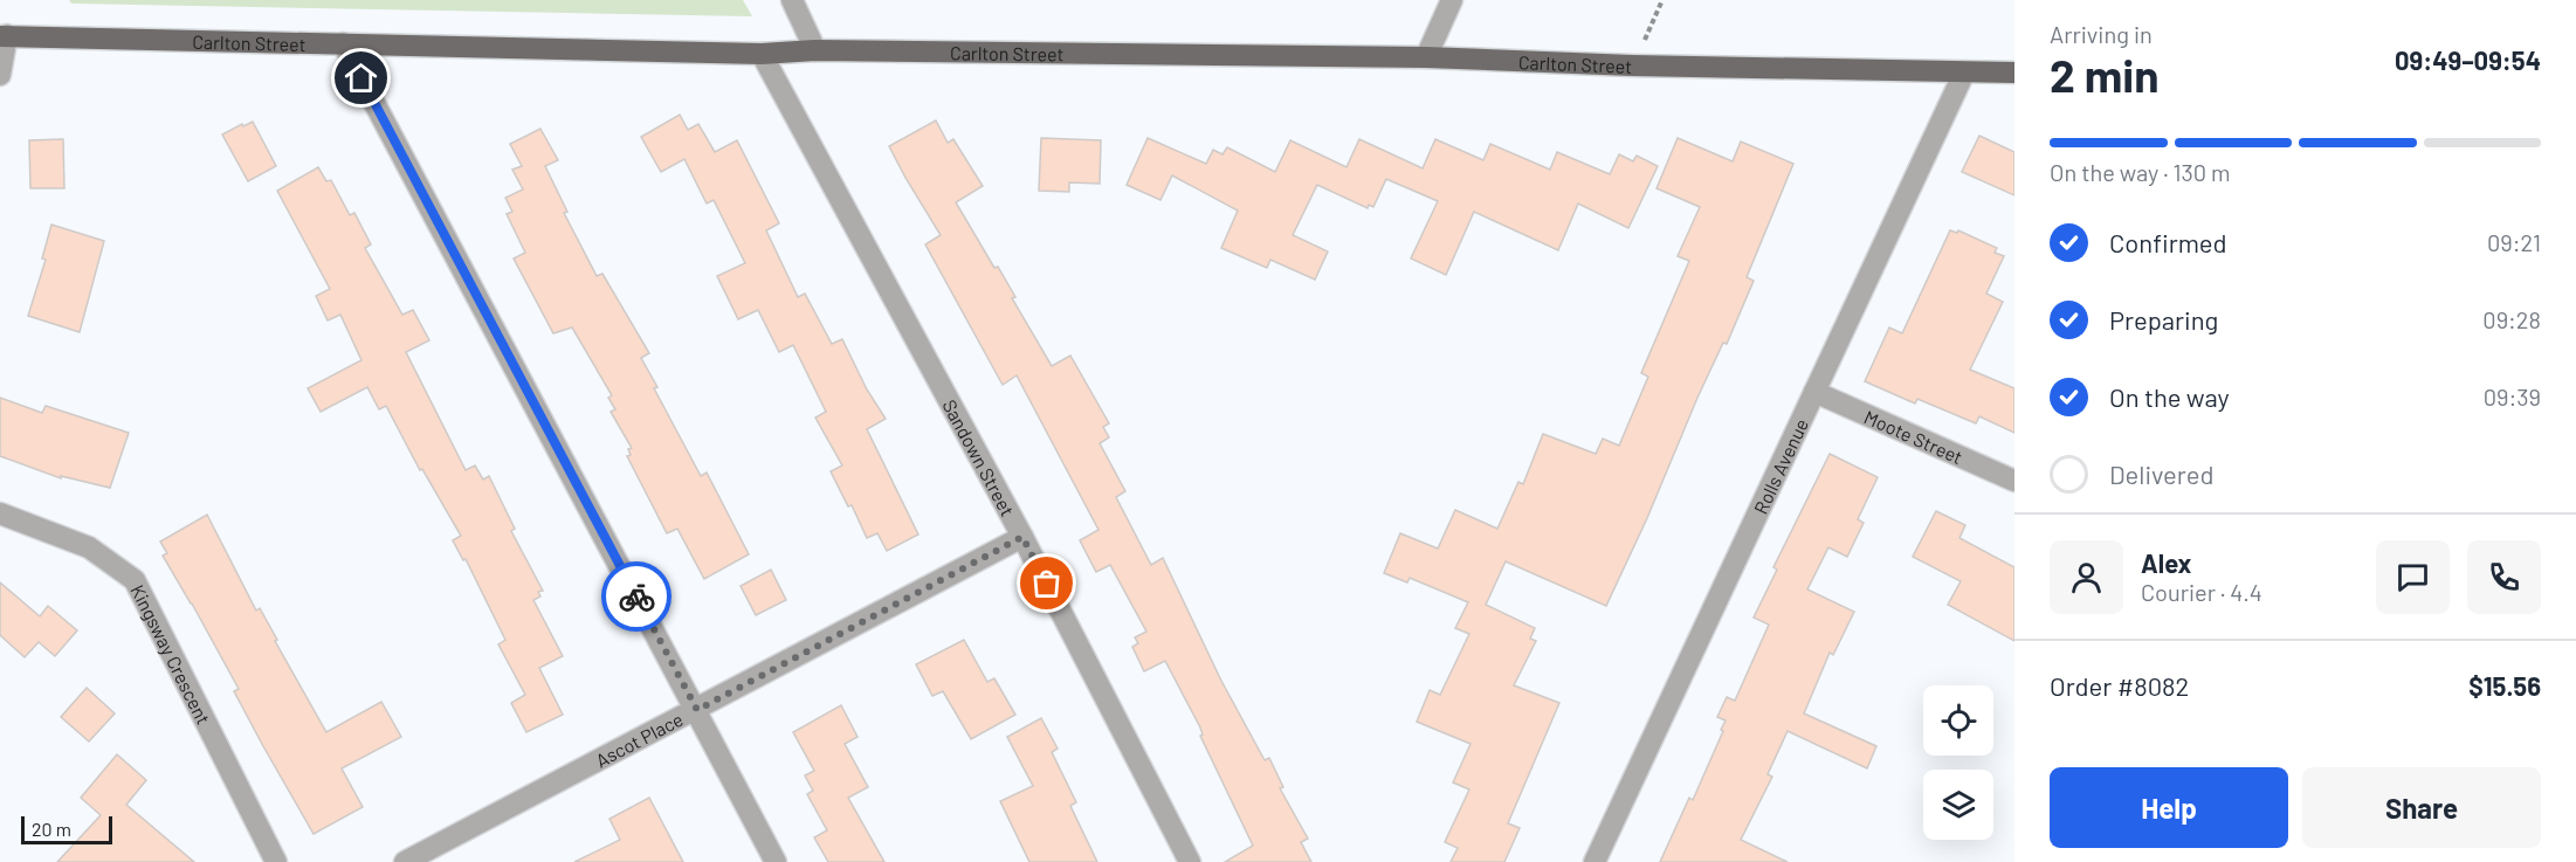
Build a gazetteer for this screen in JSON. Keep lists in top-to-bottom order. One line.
{"streets":{"main road":["Carlton Street"],"street":["Moote Street","Sandown Street","Rolls Avenue","Kingsway Crescent","Ascot Place"]},"crossings":[["Carlton Street","Sandown Street"],["Carlton Street","Rolls Avenue"],["Moote Street","Rolls Avenue"],["Sandown Street","Ascot Place"]],"scale_bar":"20 m","page":{"heading":["2 min","Arriving in","09:49–09:54"],"panel":["Alex","Courier · 4.4","Order #8082","$15.56"],"bar":"On the way · 130 m","list":[["Confirmed","09:21"],["Preparing","09:28"],["On the way","09:39"],"Delivered"],"buttons":["Help","Share"],"scale":"20 m"}}
